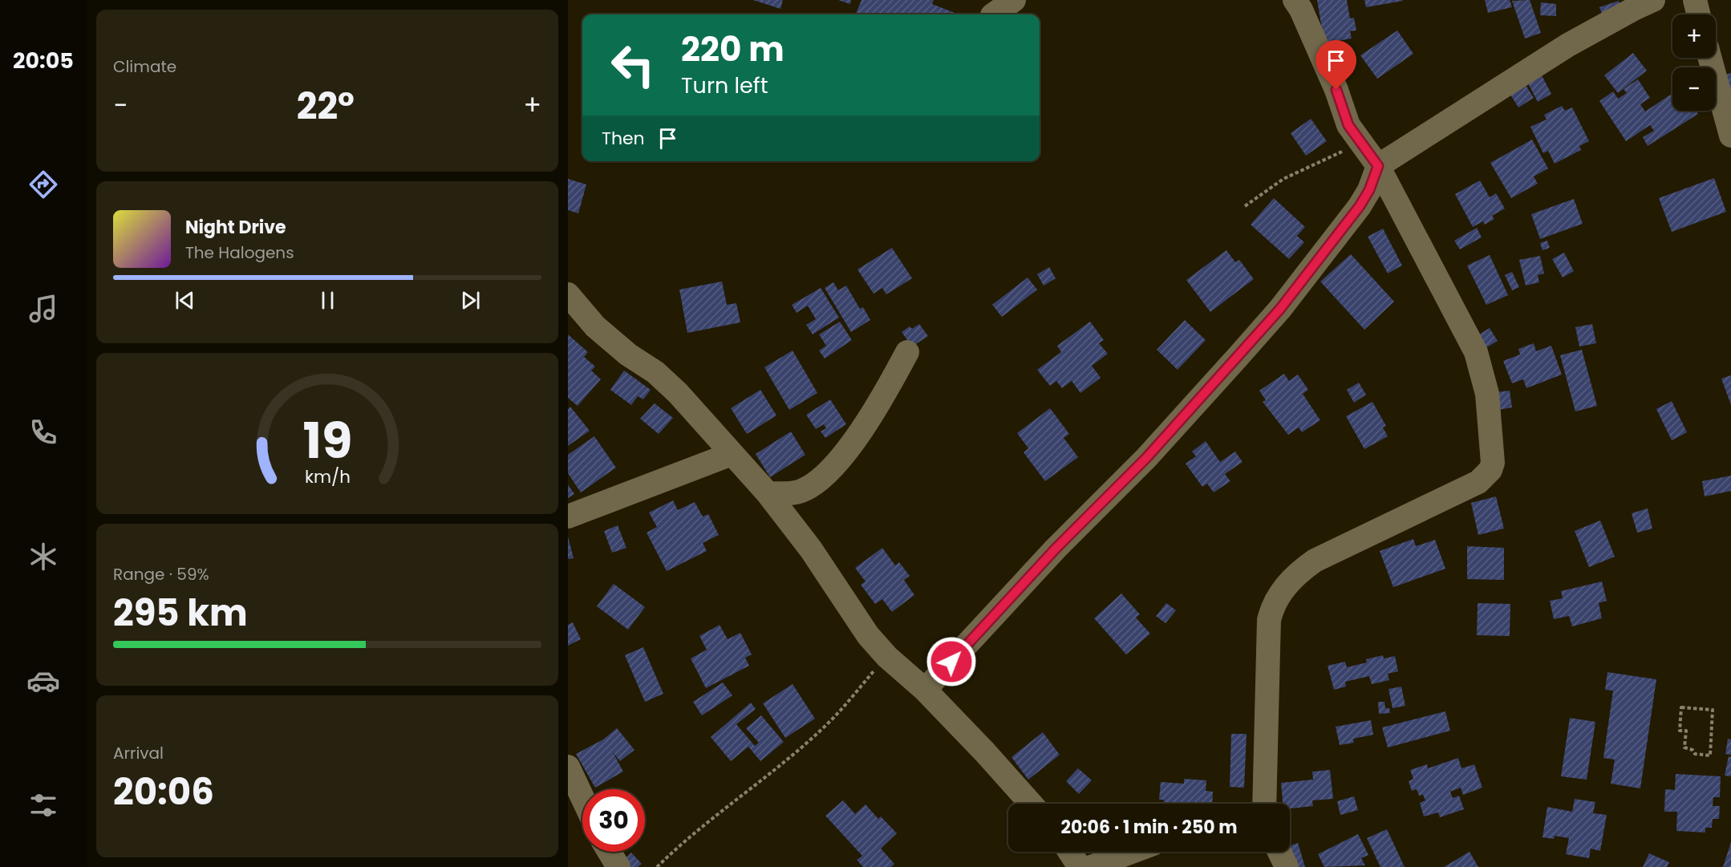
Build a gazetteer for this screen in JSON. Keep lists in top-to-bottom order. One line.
{"page":{"tabs":"20:05","tile":["Climate",["Range · 59%","295 km"],["Arrival","20:06"]],"map_buttons":["+","−"],"turn":["220 m","Turn left"],"heat":["−","22°","+"],"then":"Then","song":["Night Drive","The Halogens"],"limit":"30","trip":"20:06 · 1 min · 250 m","gauge":["19","km/h"]}}
